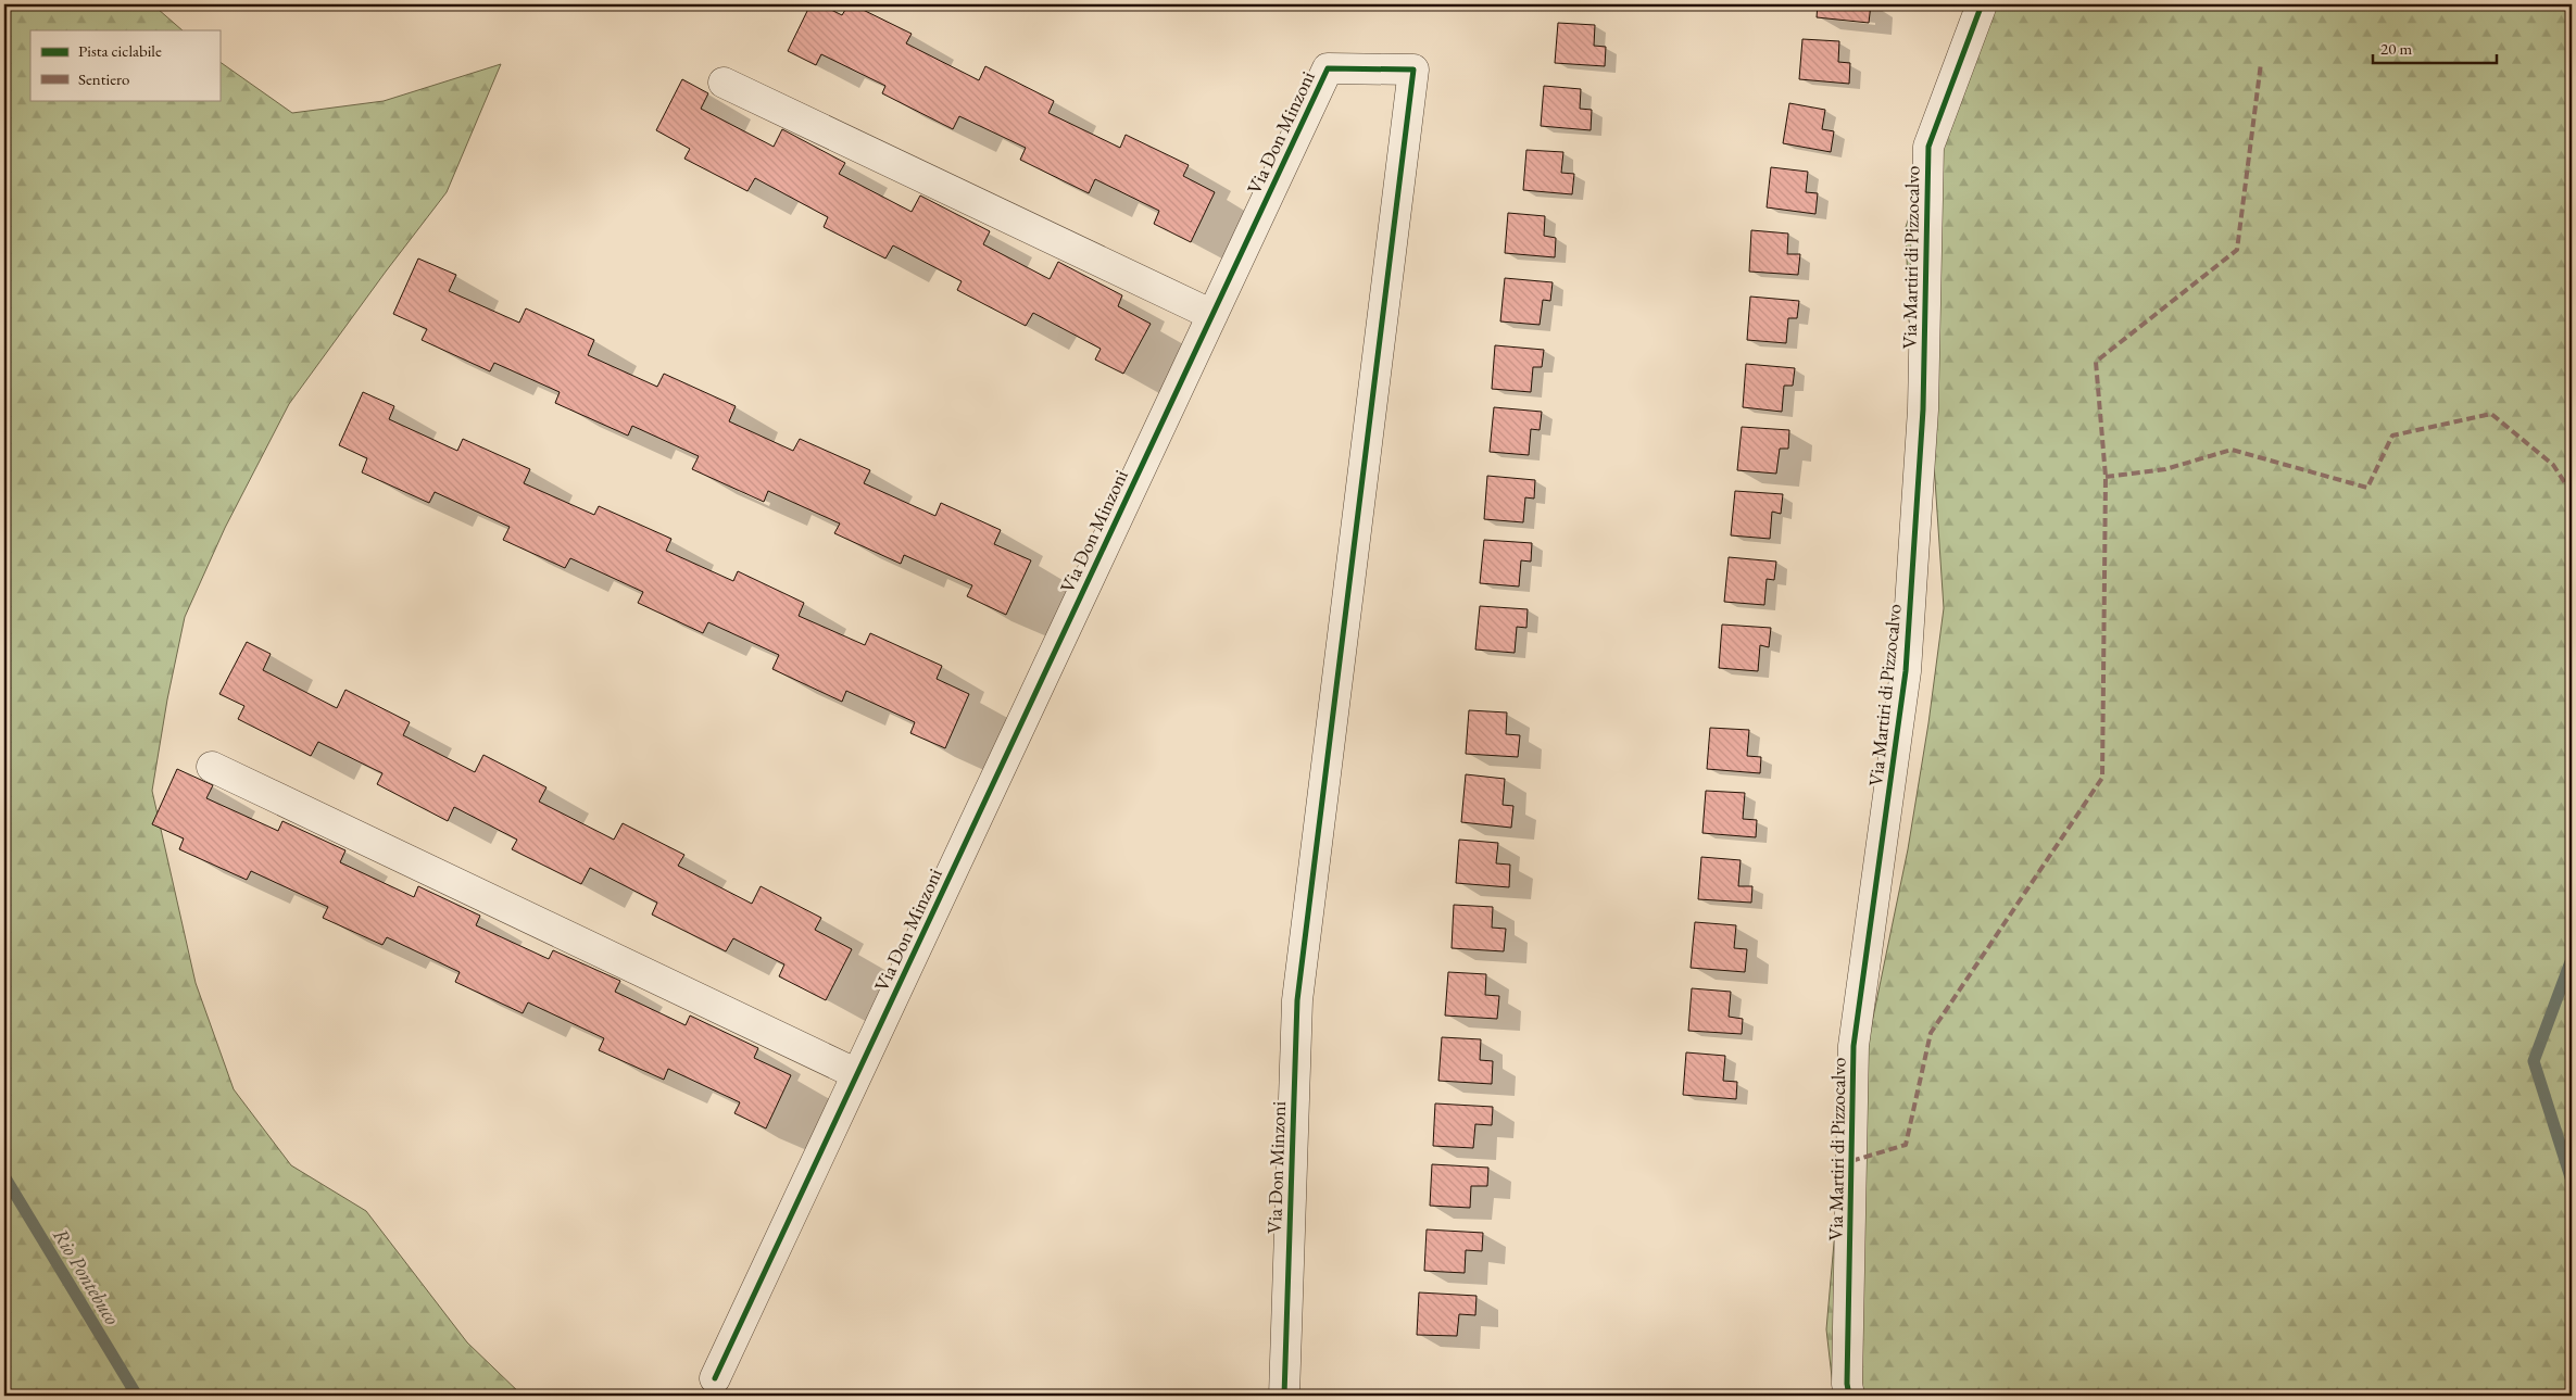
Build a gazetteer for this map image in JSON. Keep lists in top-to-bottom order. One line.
{"streets":{"street":["Via Don Minzoni","Via Martiri di Pizzocalvo"]},"water":["Rio Pontebuco"],"legend":["Pista ciclabile","Sentiero"],"scale_bar":"20 m"}
